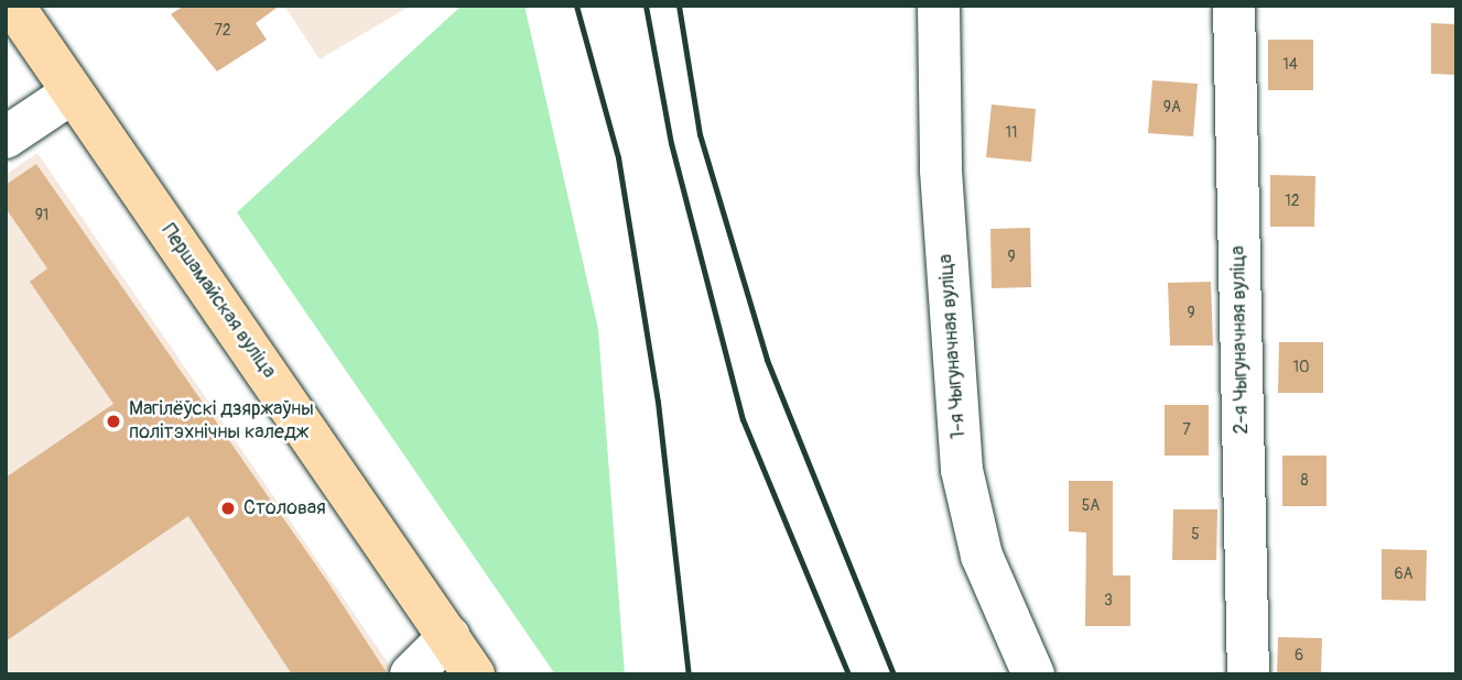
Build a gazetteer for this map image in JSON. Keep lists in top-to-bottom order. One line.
{"streets":{"main road":["Першамайская вуліца"],"street":["2-я Чыгуначная вуліца","1-я Чыгуначная вуліца"]},"places":["Магілёўскі дзяржаўны політэхнічны каледж","Столовая"],"house_numbers":["72","14","9А","11","12","91","9","9","10","7","8","5А","5","6А","3","6"]}
